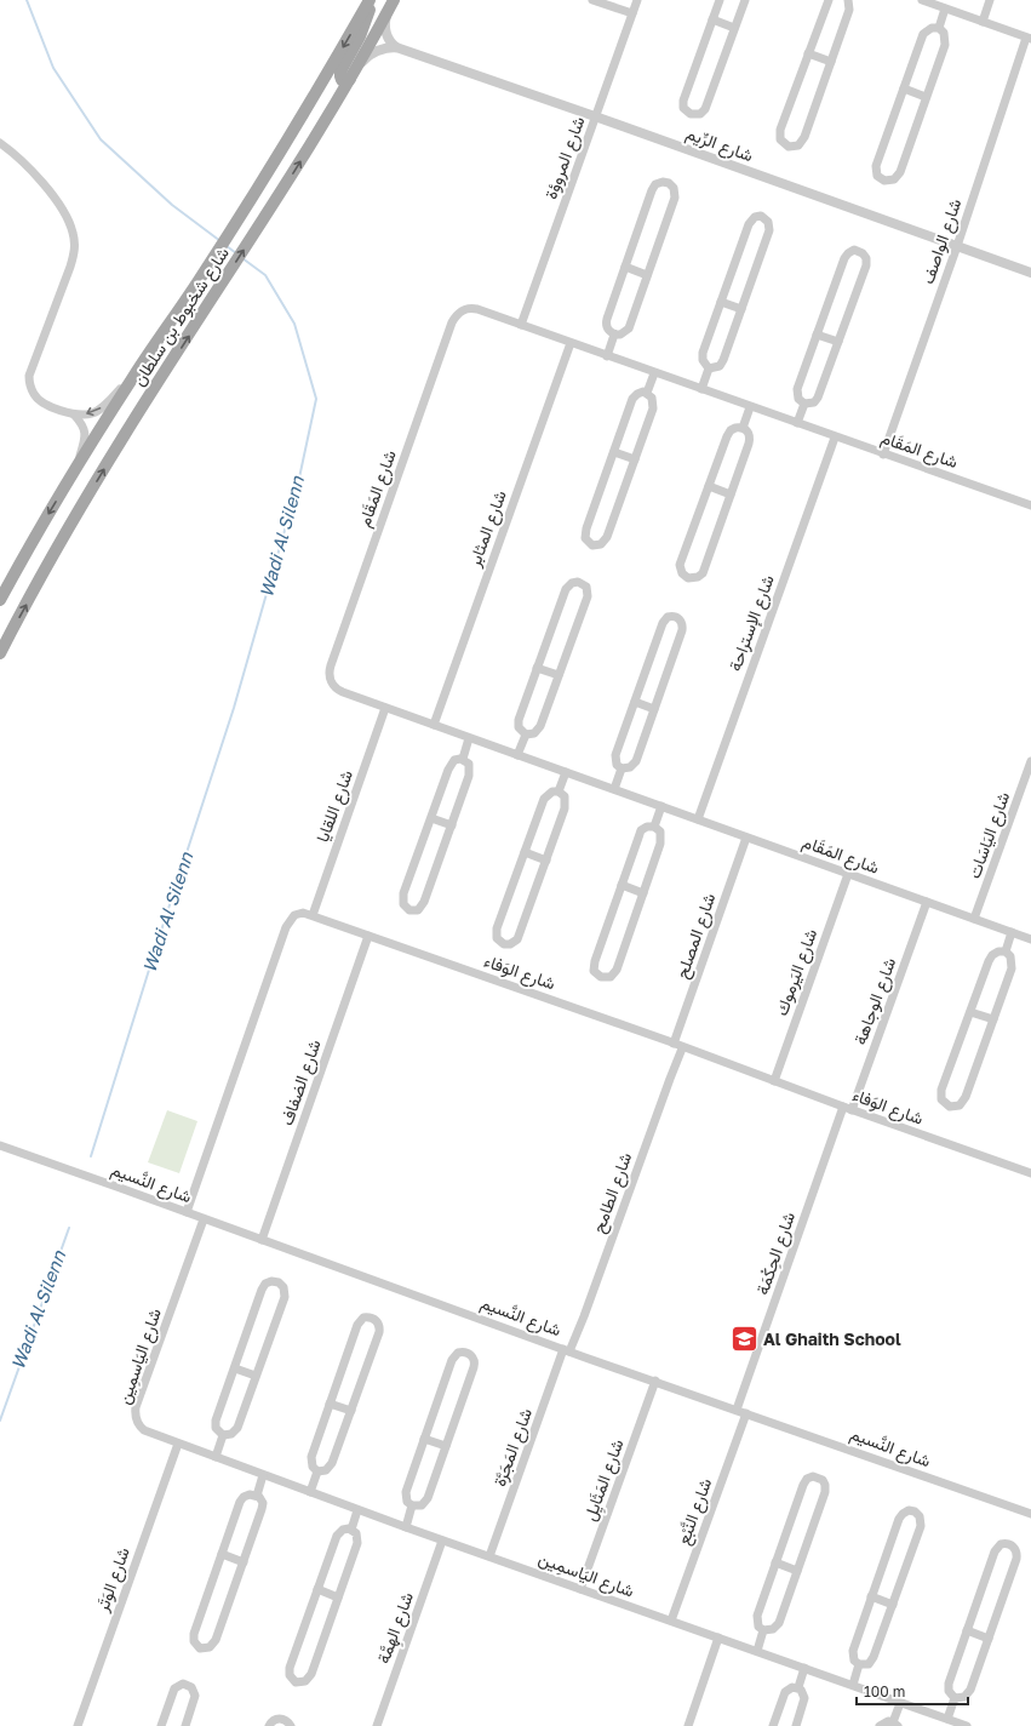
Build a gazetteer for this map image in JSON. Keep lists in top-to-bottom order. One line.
{"streets":{"main road":["شارع شخبوط بن سلطان"],"street":["شارع الرِّيم","شارع المروؤة","شارع الواصف","شارع المَقَام","شارع المثابر","شارع الإستراحة","شارع اللقايا","شارع اليَاسَات","شارع المصلح","شارع الوَفاء","شارع اليَرموك","شارع الوجاهة","شارع الضفاف","شارع النَّسيم","شارع الطامح","شارع الحِكْمَة","شارع اليَاسمِين","شارع المَجَرَّة","شارع المَثَايِل","شارع النَّبْع","شارع الوَتَر","شارع الهِمَّة"]},"crossings":[["شارع الرِّيم","شارع المروؤة"],["شارع الرِّيم","شارع الواصف"],["شارع المروؤة","شارع المَقَام"],["شارع الواصف","شارع المَقَام"],["شارع المَقَام","شارع المثابر"],["شارع المَقَام","شارع الإستراحة"],["شارع المَقَام","شارع اللقايا"],["شارع المَقَام","شارع اليَاسَات"],["شارع المَقَام","شارع المصلح"],["شارع المَقَام","شارع اليَرموك"],["شارع المَقَام","شارع الوجاهة"],["شارع اللقايا","شارع الوَفاء"],["شارع المصلح","شارع الوَفاء"],["شارع المصلح","شارع الطامح"],["شارع الوَفاء","شارع اليَرموك"],["شارع الوَفاء","شارع الوجاهة"],["شارع الوَفاء","شارع الضفاف"],["شارع الوَفاء","شارع النَّسيم"],["شارع الوَفاء","شارع الطامح"],["شارع الوَفاء","شارع الحِكْمَة"],["شارع الضفاف","شارع النَّسيم"],["شارع النَّسيم","شارع الطامح"],["شارع النَّسيم","شارع الحِكْمَة"],["شارع النَّسيم","شارع اليَاسمِين"],["شارع النَّسيم","شارع المَجَرَّة"],["شارع النَّسيم","شارع المَثَايِل"],["شارع النَّسيم","شارع النَّبْع"],["شارع الطامح","شارع المَجَرَّة"],["شارع اليَاسمِين","شارع المَجَرَّة"],["شارع اليَاسمِين","شارع المَثَايِل"],["شارع اليَاسمِين","شارع النَّبْع"],["شارع اليَاسمِين","شارع الوَتَر"],["شارع اليَاسمِين","شارع الهِمَّة"]],"water":["Wadi Al Silenn"],"places":{"school or university":["Al Ghaith School"]},"scale_bar":"100 m"}
